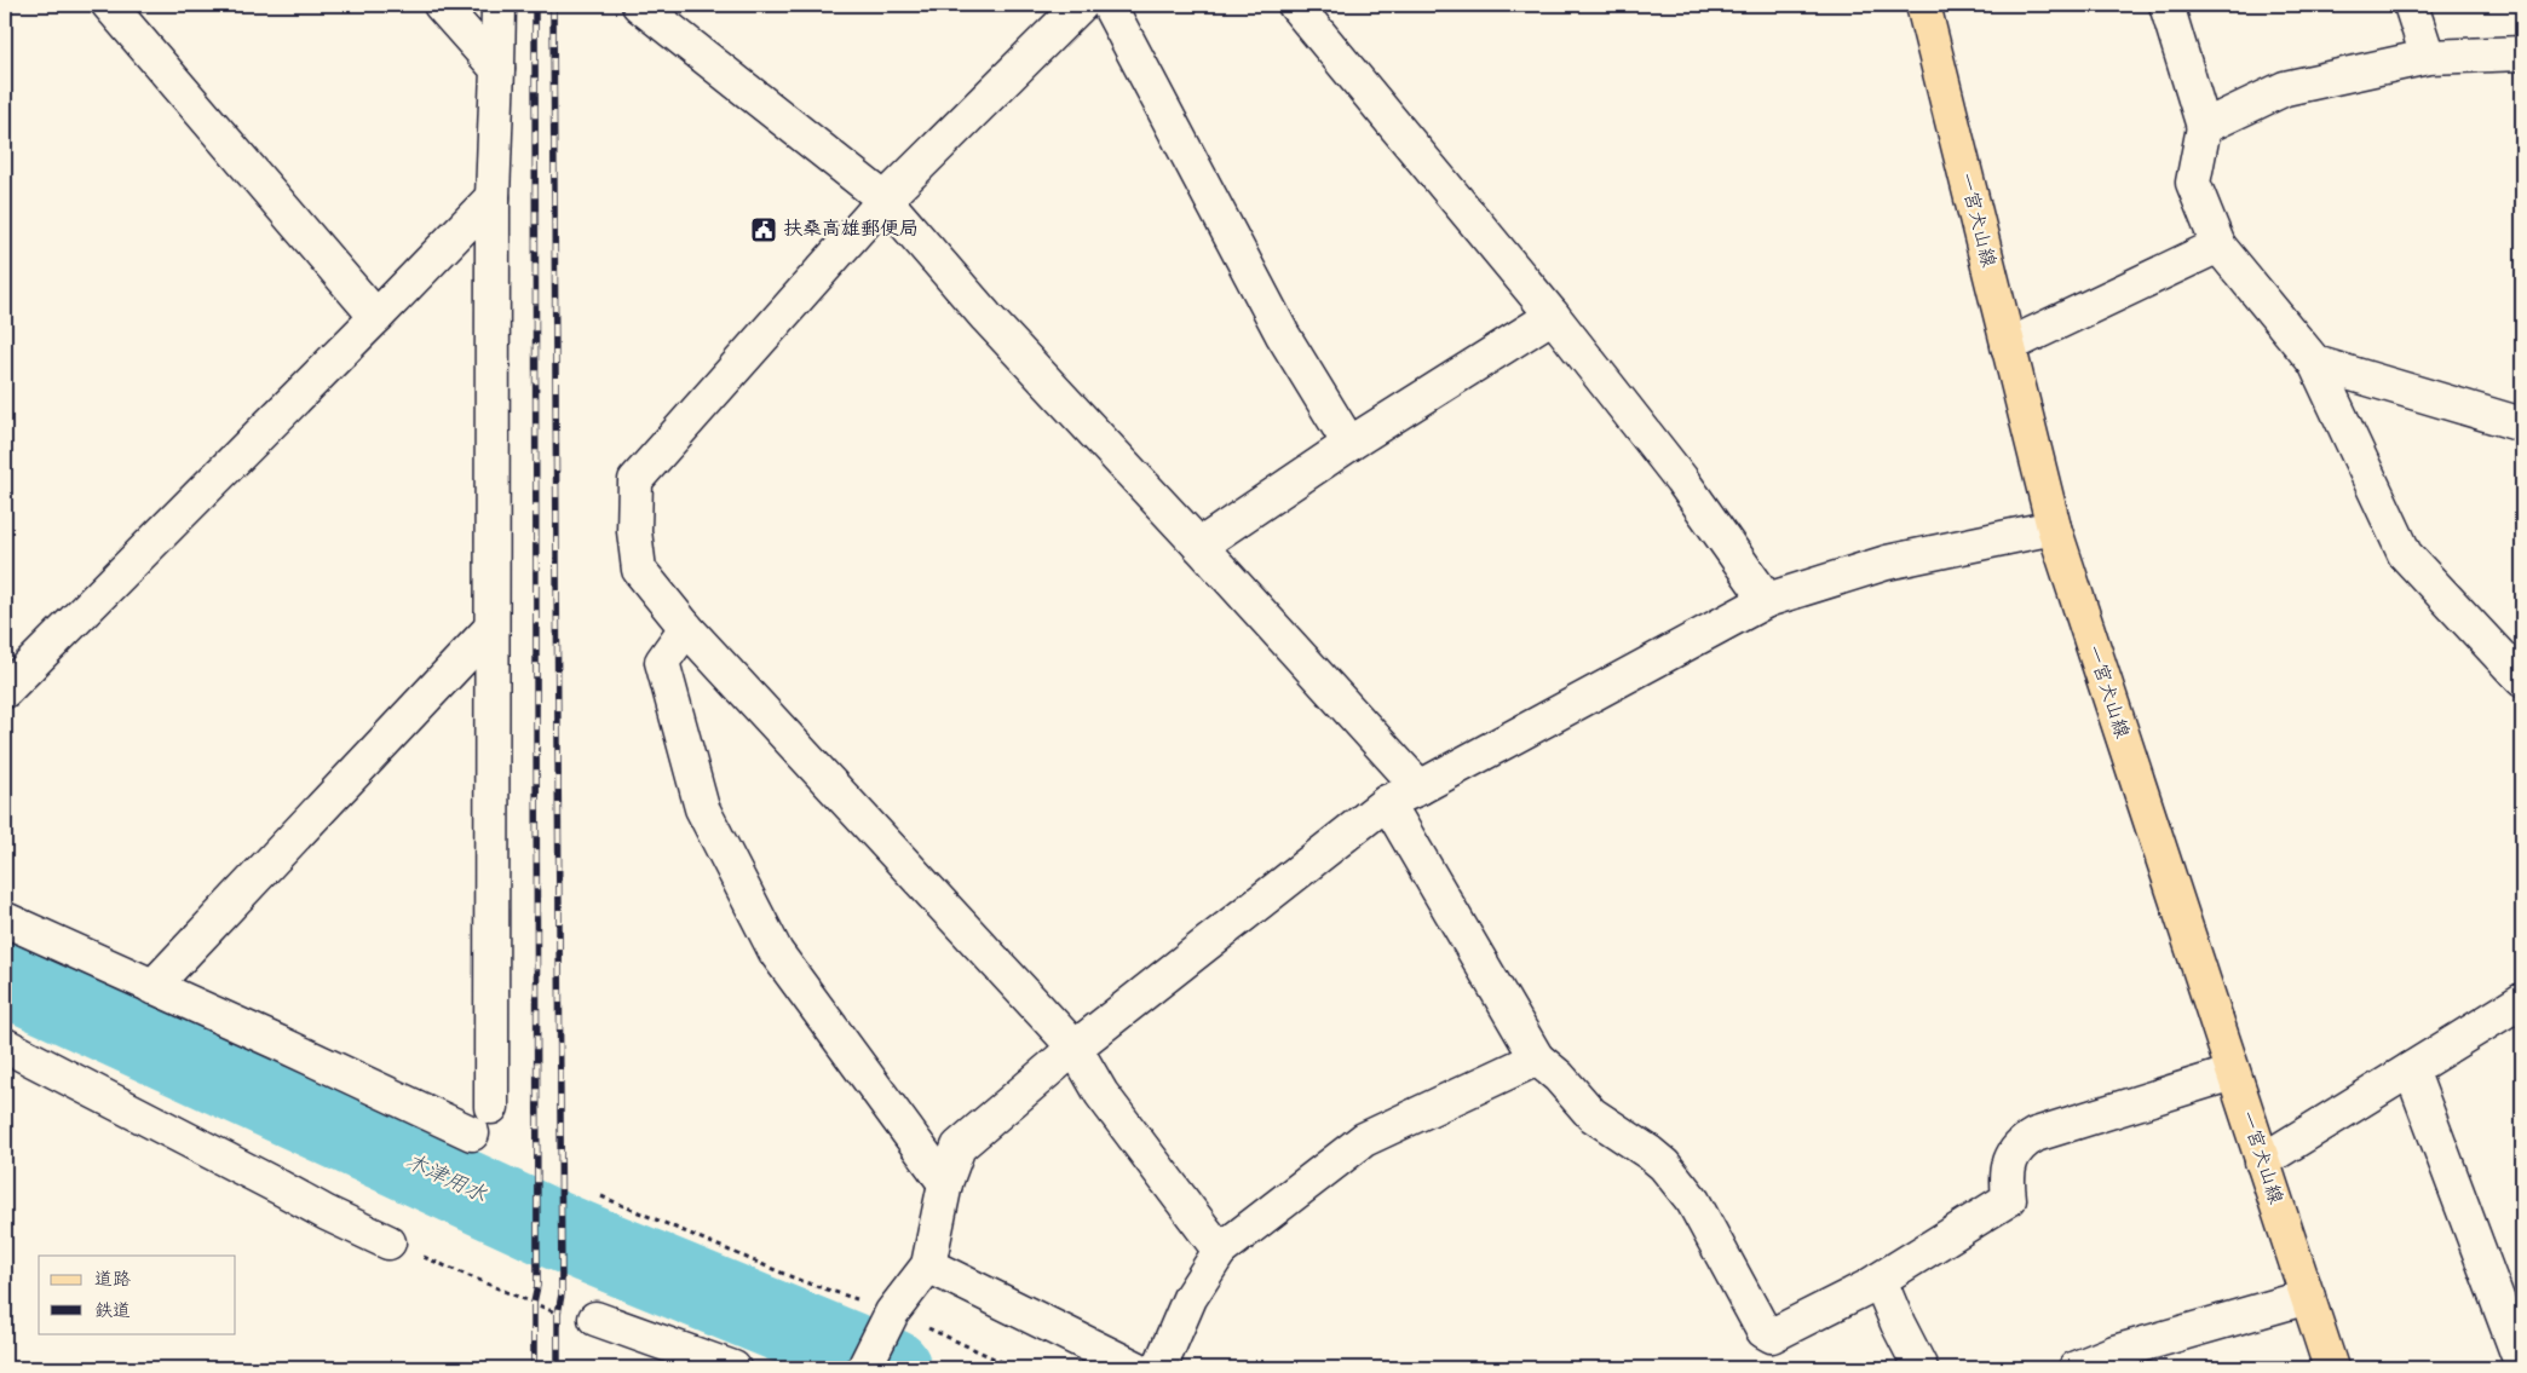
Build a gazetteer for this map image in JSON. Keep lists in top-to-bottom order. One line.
{"streets":{"main road":["一宮犬山線"]},"water":["木津用水"],"places":{"public building":["扶桑高雄郵便局"]},"legend":["道路","鉄道"]}
